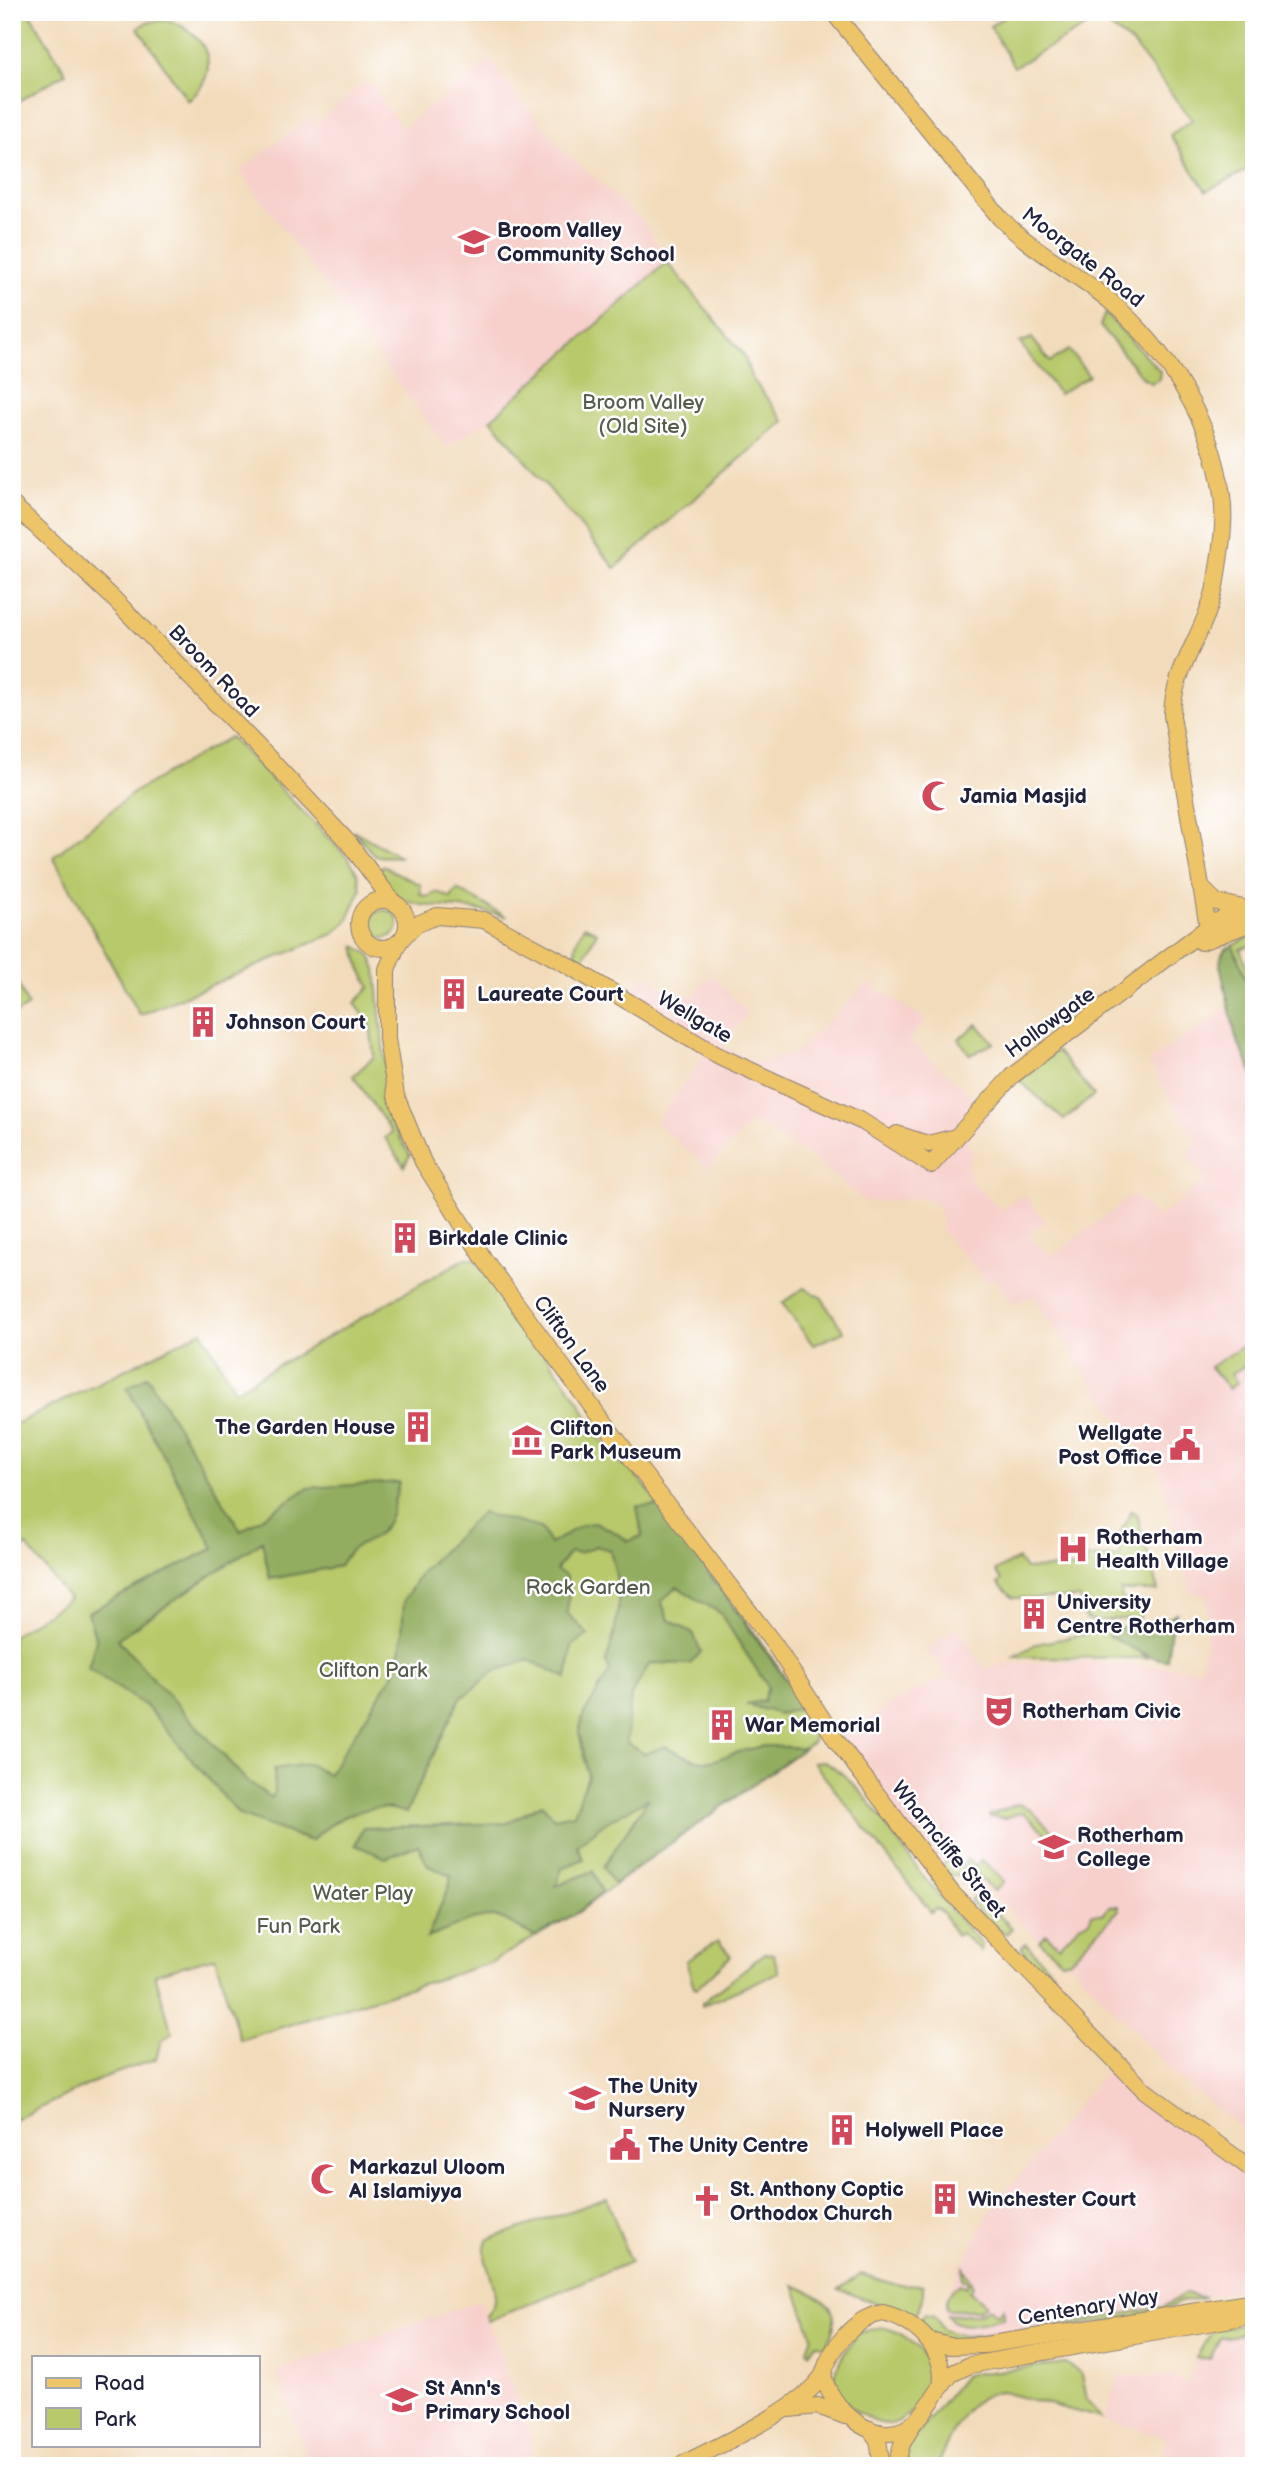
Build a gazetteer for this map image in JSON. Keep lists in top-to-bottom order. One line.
{"streets":{"main road":["Moorgate Road","Broom Road","Wellgate","Hollowgate","Clifton Lane","Wharncliffe Street","Centenary Way"]},"crossings":[["Moorgate Road","Hollowgate"],["Broom Road","Wellgate"],["Broom Road","Clifton Lane"],["Wellgate","Hollowgate"],["Wellgate","Clifton Lane"],["Clifton Lane","Wharncliffe Street"]],"parks":["Broom Valley (Old Site)","Rock Garden","Clifton Park","Water Play","Fun Park"],"places":{"school or university":["Broom Valley Community School","Rotherham College","The Unity Nursery","St Ann's Primary School"],"mosque":["Jamia Masjid","Markazul Uloom Al Islamiyya"],"building":["Laureate Court","Johnson Court","Birkdale Clinic","The Garden House","University Centre Rotherham","War Memorial","Holywell Place","Winchester Court"],"museum":["Clifton Park Museum"],"public building":["Wellgate Post Office","The Unity Centre"],"hospital":["Rotherham Health Village"],"theatre":["Rotherham Civic"],"church":["St. Anthony Coptic Orthodox Church"]},"legend":["Road","Park"]}
